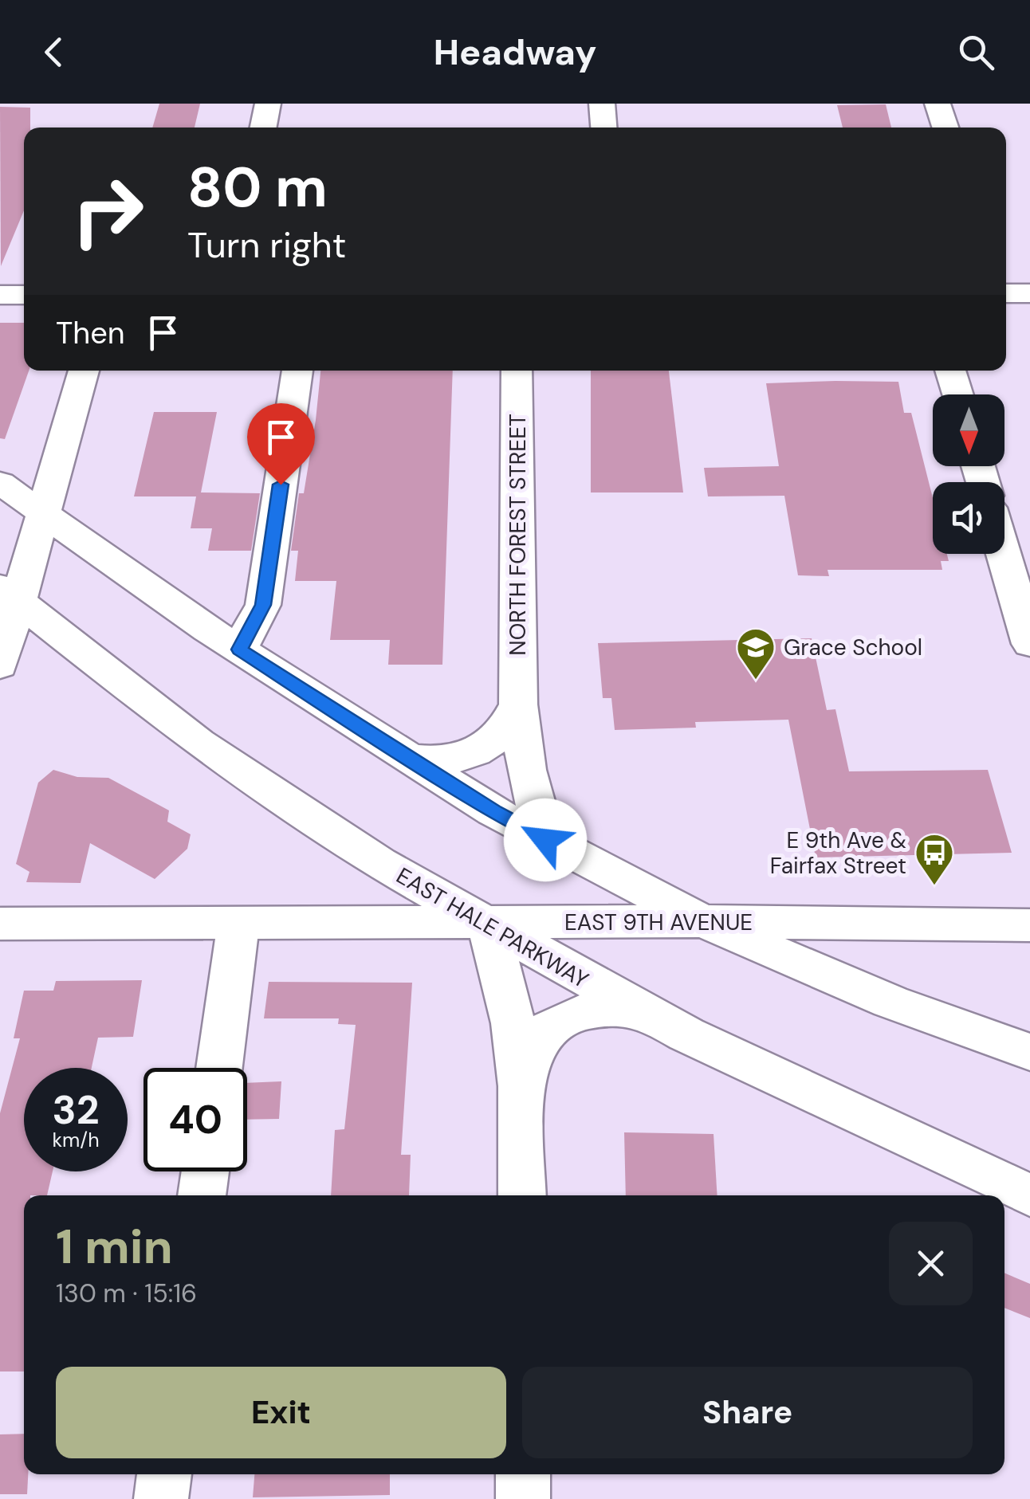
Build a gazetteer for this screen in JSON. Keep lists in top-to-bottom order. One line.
{"streets":{"street":["NORTH FOREST STREET","EAST 9TH AVENUE","EAST HALE PARKWAY"]},"crossings":[["EAST 9TH AVENUE","EAST HALE PARKWAY"]],"places":{"school or university":["Grace School"],"bus stop":["E 9th Ave & Fairfax Street"]},"north":"bottom","page":{"header":"Headway","turn":["80 m","Turn right"],"then":"Then","speed":"32 km/h","limit":"40","heading":["1 min","130 m · 15:16"],"buttons":["Exit","Share"]}}
